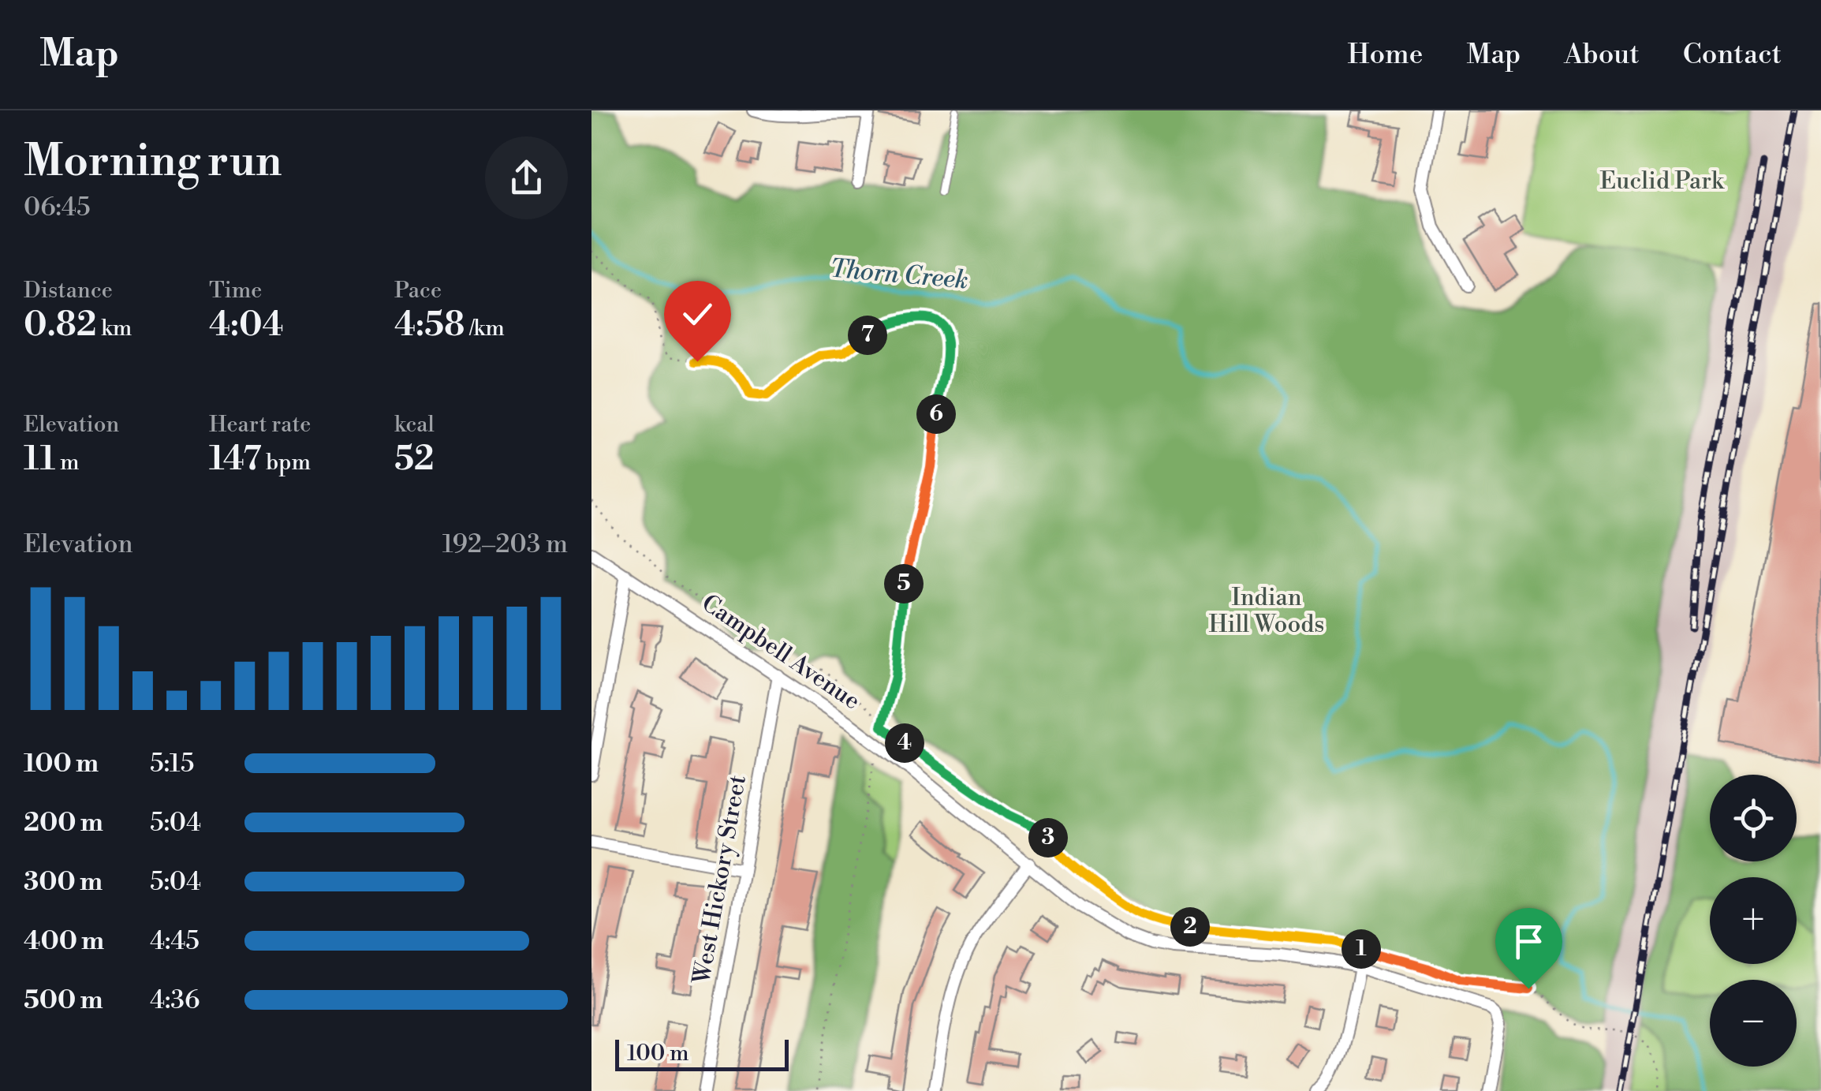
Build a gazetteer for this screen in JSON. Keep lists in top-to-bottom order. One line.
{"streets":{"street":["Campbell Avenue","West Hickory Street"]},"crossings":[["Campbell Avenue","West Hickory Street"]],"water":["Thorn Creek"],"parks":["Euclid Park","Indian Hill Woods"],"scale_bar":"100 m","page":{"header":"Map","nav":["Home","Map","About","Contact"],"heading":["Morning run","06:45"],"stats":[["Distance","0.82 km"],["Time","4:04"],["Pace","4:58 /km"],["Elevation","11 m"],["Heart rate","147 bpm"],["kcal","52"]],"pins":["7","6","5","4","3","2","1"],"chart":["Elevation","192–203 m"],"list":[{"name":"100 m","note":"5:15"},{"name":"200 m","note":"5:04"},{"name":"300 m","note":"5:04"},{"name":"400 m","note":"4:45"},{"name":"500 m","note":"4:36"}],"map_buttons":["+","−"],"scale":"100 m"}}
